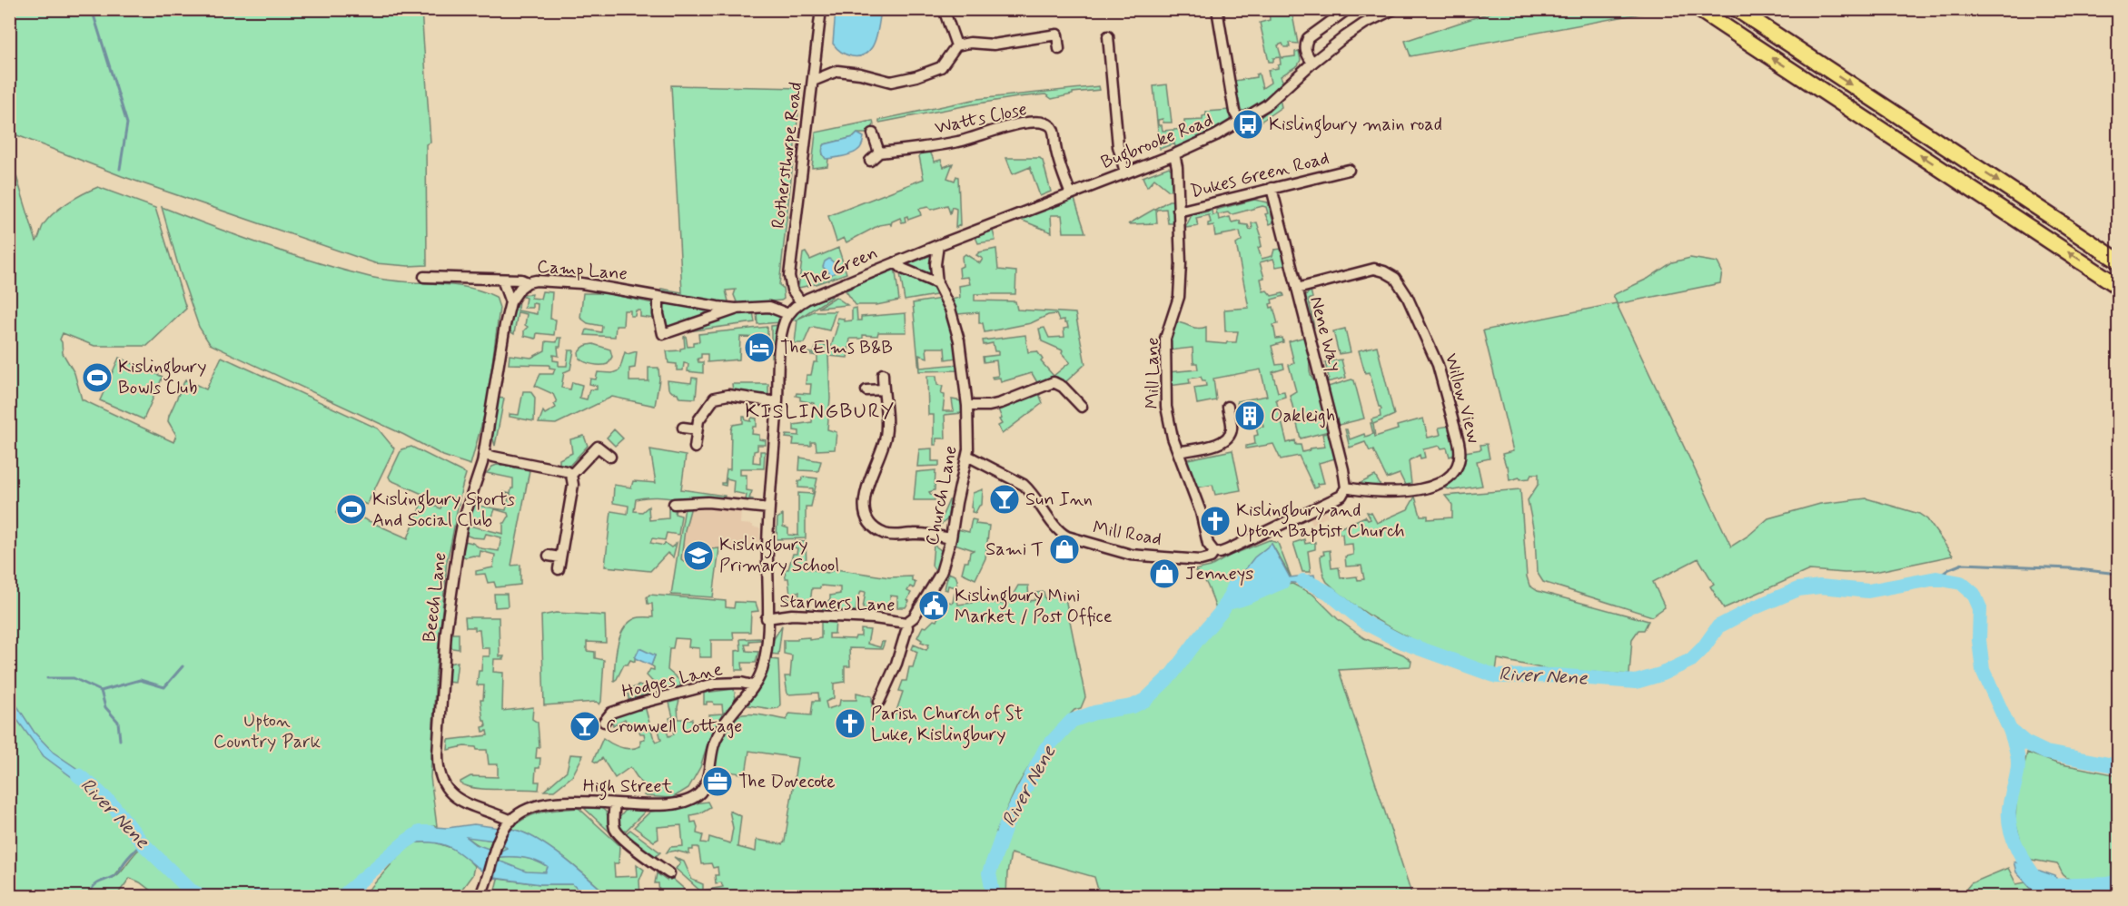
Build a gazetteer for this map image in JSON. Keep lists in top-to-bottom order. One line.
{"streets":{"street":["Watts Close","Bugbrooke Road","Rothersthorpe Road","Dukes Green Road","The Green","Camp Lane","Nene Way","Mill Lane","Willow View","Church Lane","Mill Road","Beech Lane","Starmers Lane","Hodges Lane","High Street"]},"crossings":[["Watts Close","Bugbrooke Road"],["Bugbrooke Road","The Green"],["Bugbrooke Road","Mill Lane"],["Rothersthorpe Road","The Green"],["Dukes Green Road","Nene Way"],["Dukes Green Road","Mill Lane"],["The Green","Church Lane"],["The Green","High Street"],["Camp Lane","Beech Lane"],["Nene Way","Willow View"],["Mill Lane","Mill Road"],["Church Lane","Mill Road"],["Church Lane","Starmers Lane"],["Beech Lane","High Street"],["Starmers Lane","High Street"],["Hodges Lane","High Street"]],"districts":["KISLINGBURY"],"water":["River Nene"],"parks":["Upton Country Park"],"places":{"bus stop":["Kislingbury main road"],"hotel":["The Elms B&B"],"sports":["Kislingbury Bowls Club","Kislingbury Sports And Social Club"],"building":["Oakleigh"],"bar":["Sun Inn","Cromwell Cottage"],"church":["Kislingbury and Upton Baptist Church","Parish Church of St Luke, Kislingbury"],"shop":["Sami T","Jenneys"],"school or university":["Kislingbury Primary School"],"public building":["Kislingbury Mini Market / Post Office"],"office":["The Dovecote"]}}
